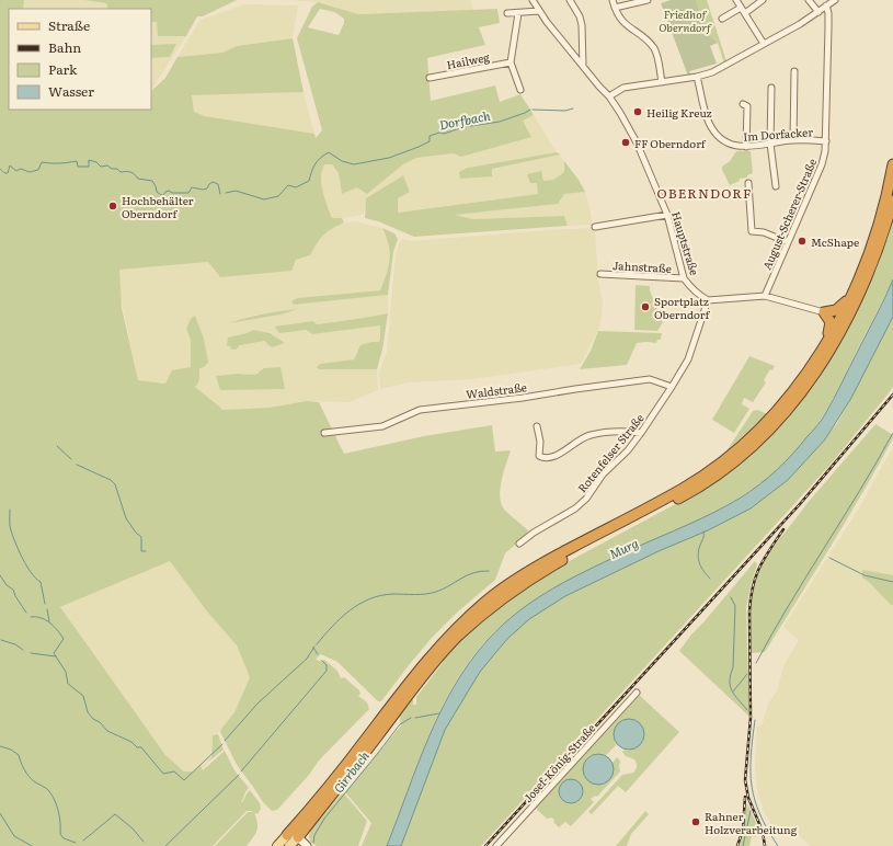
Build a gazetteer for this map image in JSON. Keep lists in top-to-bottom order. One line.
{"streets":{"street":["Hailweg","Im Dorfacker","August-Scherer-Straße","Hauptstraße","Jahnstraße","Waldstraße","Rotenfelser Straße","Josef-König-Straße"]},"crossings":[["Im Dorfacker","August-Scherer-Straße"],["Hauptstraße","Jahnstraße"],["Hauptstraße","Rotenfelser Straße"],["Waldstraße","Rotenfelser Straße"]],"districts":["OBERNDORF"],"water":["Dorfbach","Murg","Girrbach"],"parks":["Friedhof Oberndorf"],"places":["Heilig Kreuz","FF Oberndorf","Hochbehälter Oberndorf","McShape","Sportplatz Oberndorf","Rahner Holzverarbeitung"],"legend":["Straße","Bahn","Park","Wasser"]}
